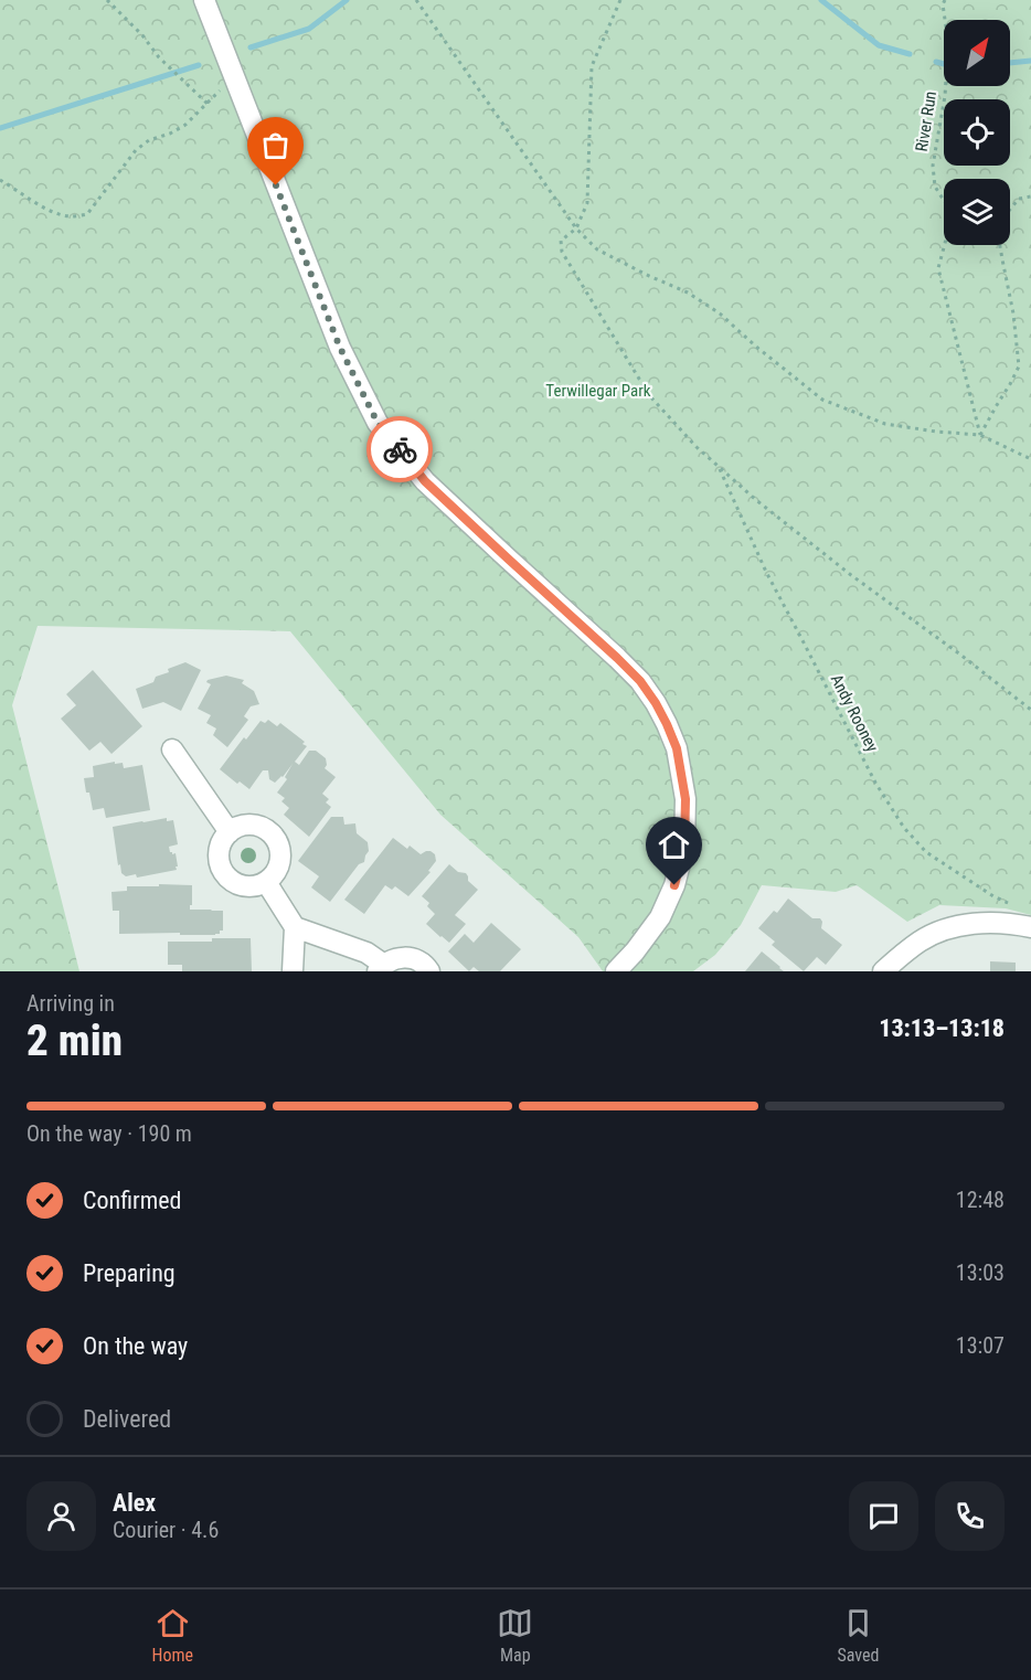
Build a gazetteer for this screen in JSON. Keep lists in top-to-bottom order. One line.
{"streets":{"path":["River Run","Andy Rooney"]},"parks":["Terwillegar Park"],"north":"top right","page":{"heading":["2 min","Arriving in","13:13–13:18"],"panel":["Alex","Courier · 4.6"],"bar":"On the way · 190 m","list":[["Confirmed","12:48"],["Preparing","13:03"],["On the way","13:07"],"Delivered"],"tabs":["Home","Map","Saved"]}}
